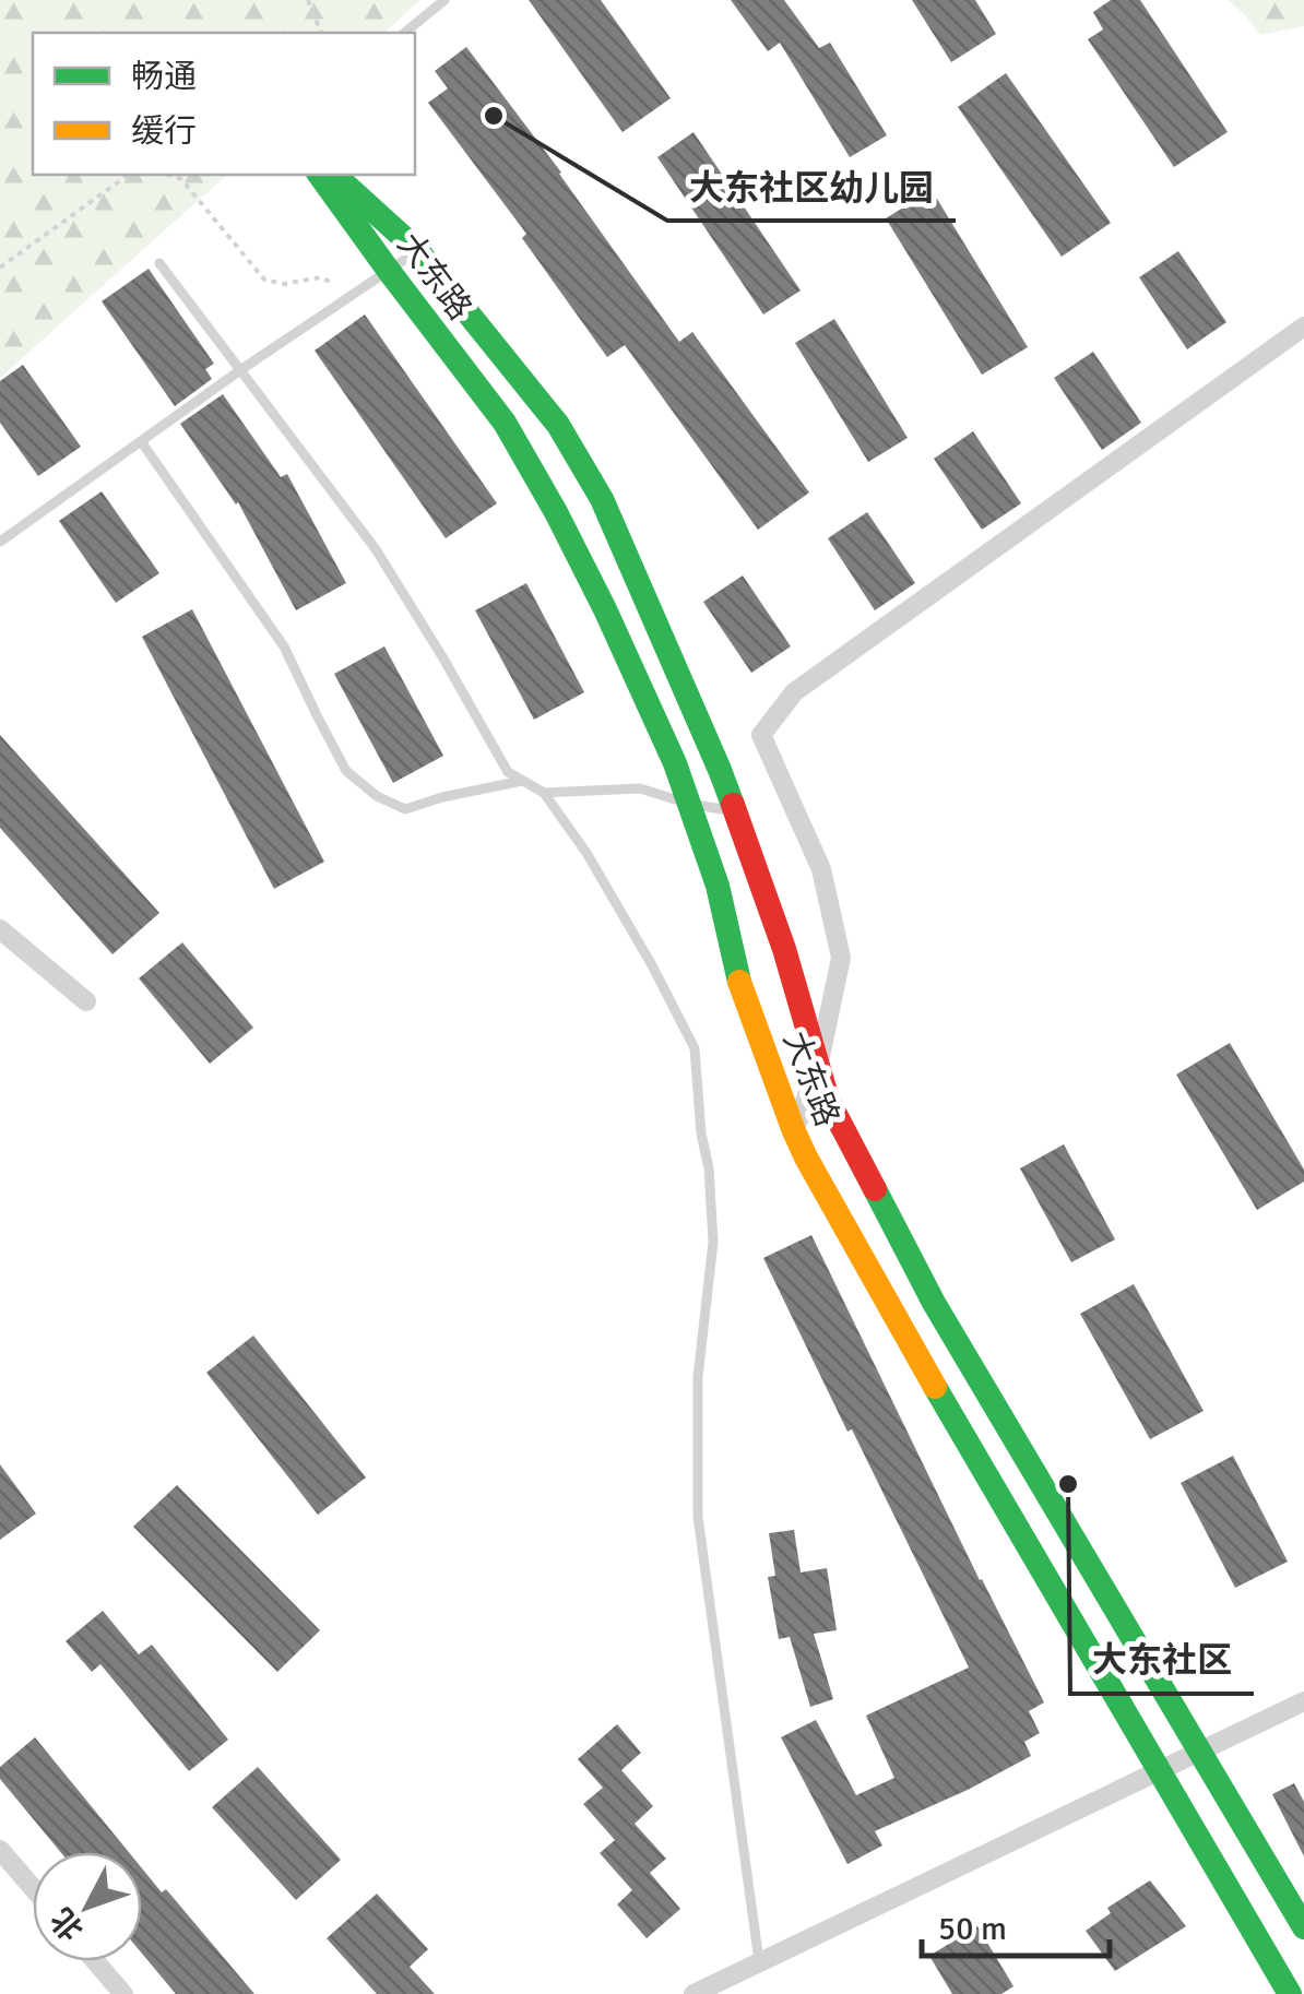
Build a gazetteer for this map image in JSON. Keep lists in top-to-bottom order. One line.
{"streets":{"street":["大东路"]},"places":["大东社区幼儿园","大东社区"],"legend":["畅通","缓行"],"scale_bar":"50 m","north":"bottom left"}
